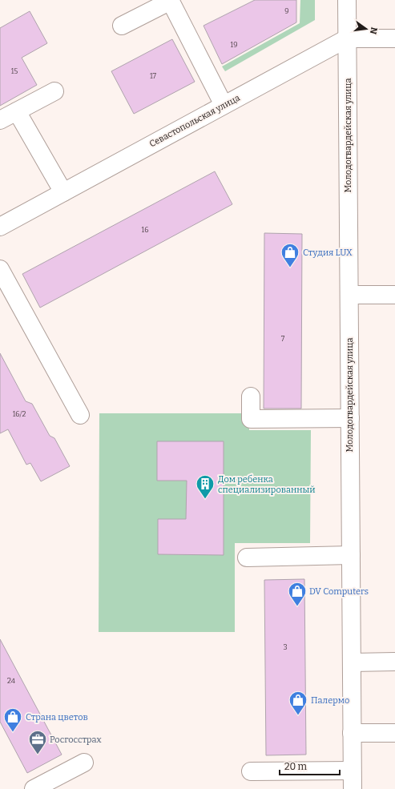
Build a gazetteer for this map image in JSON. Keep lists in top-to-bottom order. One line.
{"streets":{"street":["Севастопольская улица","Молодогвардейская улица"]},"crossings":[["Севастопольская улица","Молодогвардейская улица"]],"places":{"shop":["Студия LUX","DV Computers","Палермо","Страна цветов"],"building":["Дом ребенка специализированный"],"office":["Росгосстрах"]},"house_numbers":["9","19","15","17","16","7","16/2","3","24"],"scale_bar":"20 m","north":"right"}
